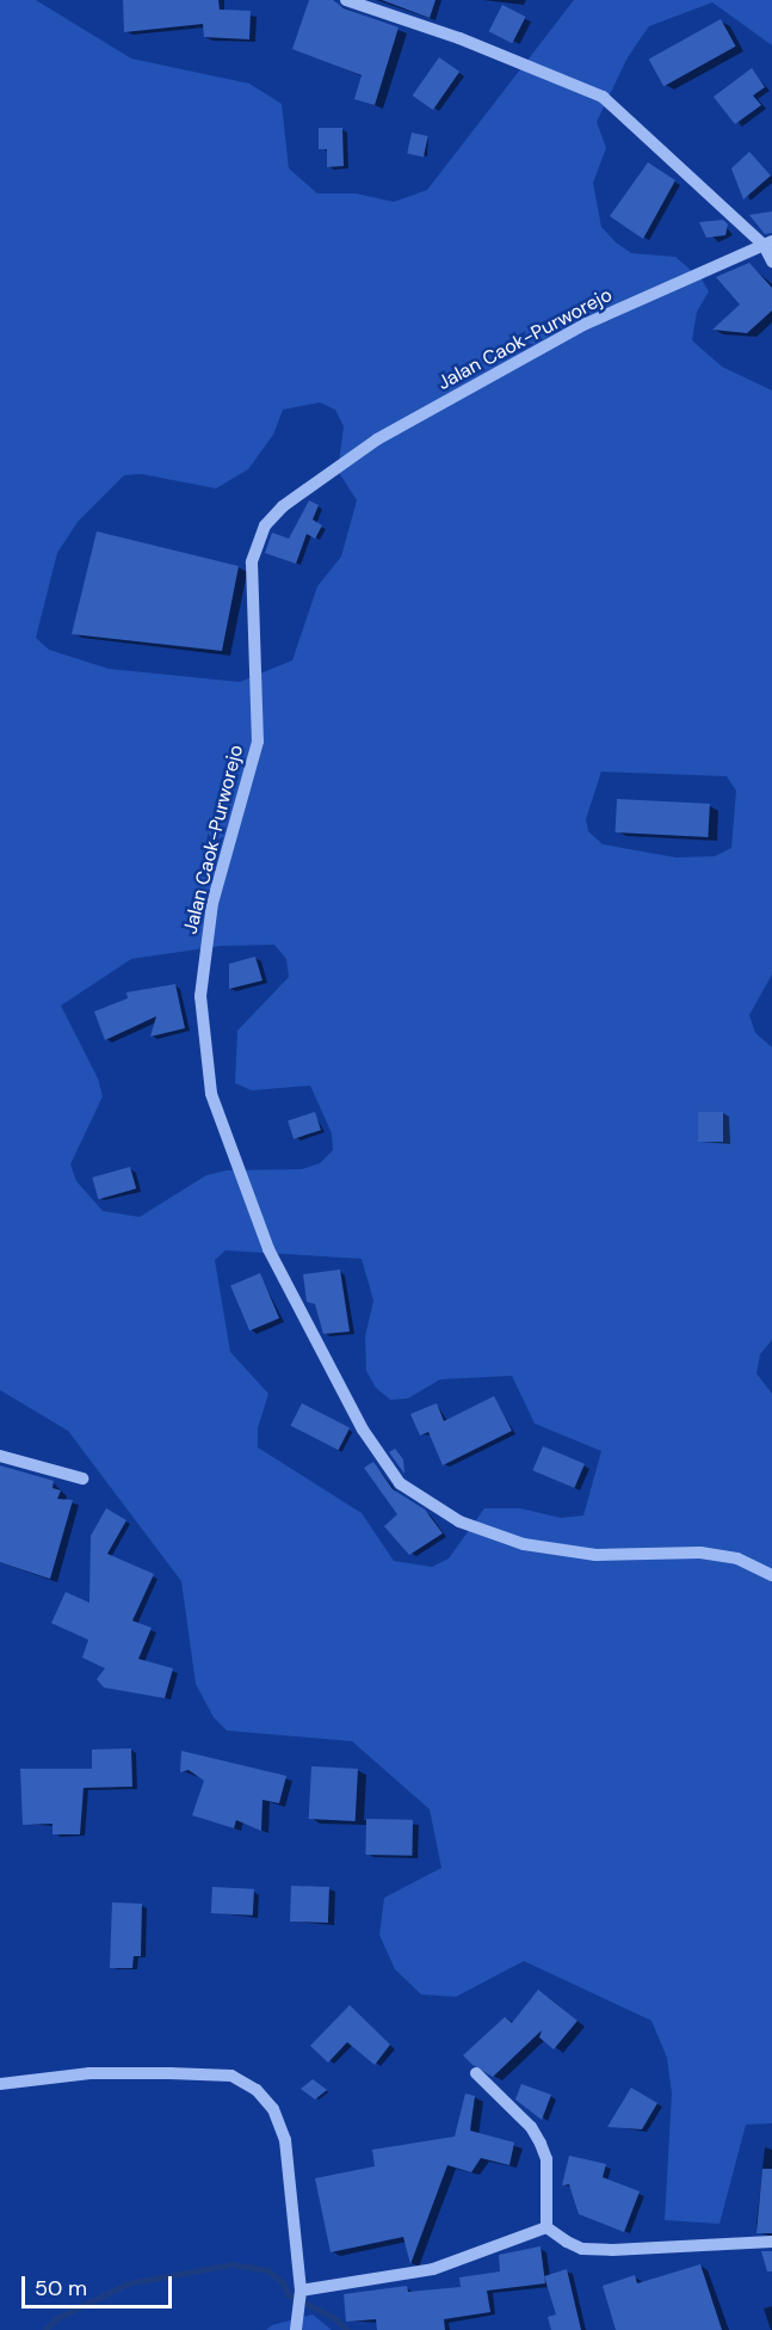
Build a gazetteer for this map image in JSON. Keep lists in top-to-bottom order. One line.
{"streets":{"street":["Jalan Caok-Purworejo"]},"scale_bar":"50 m"}
